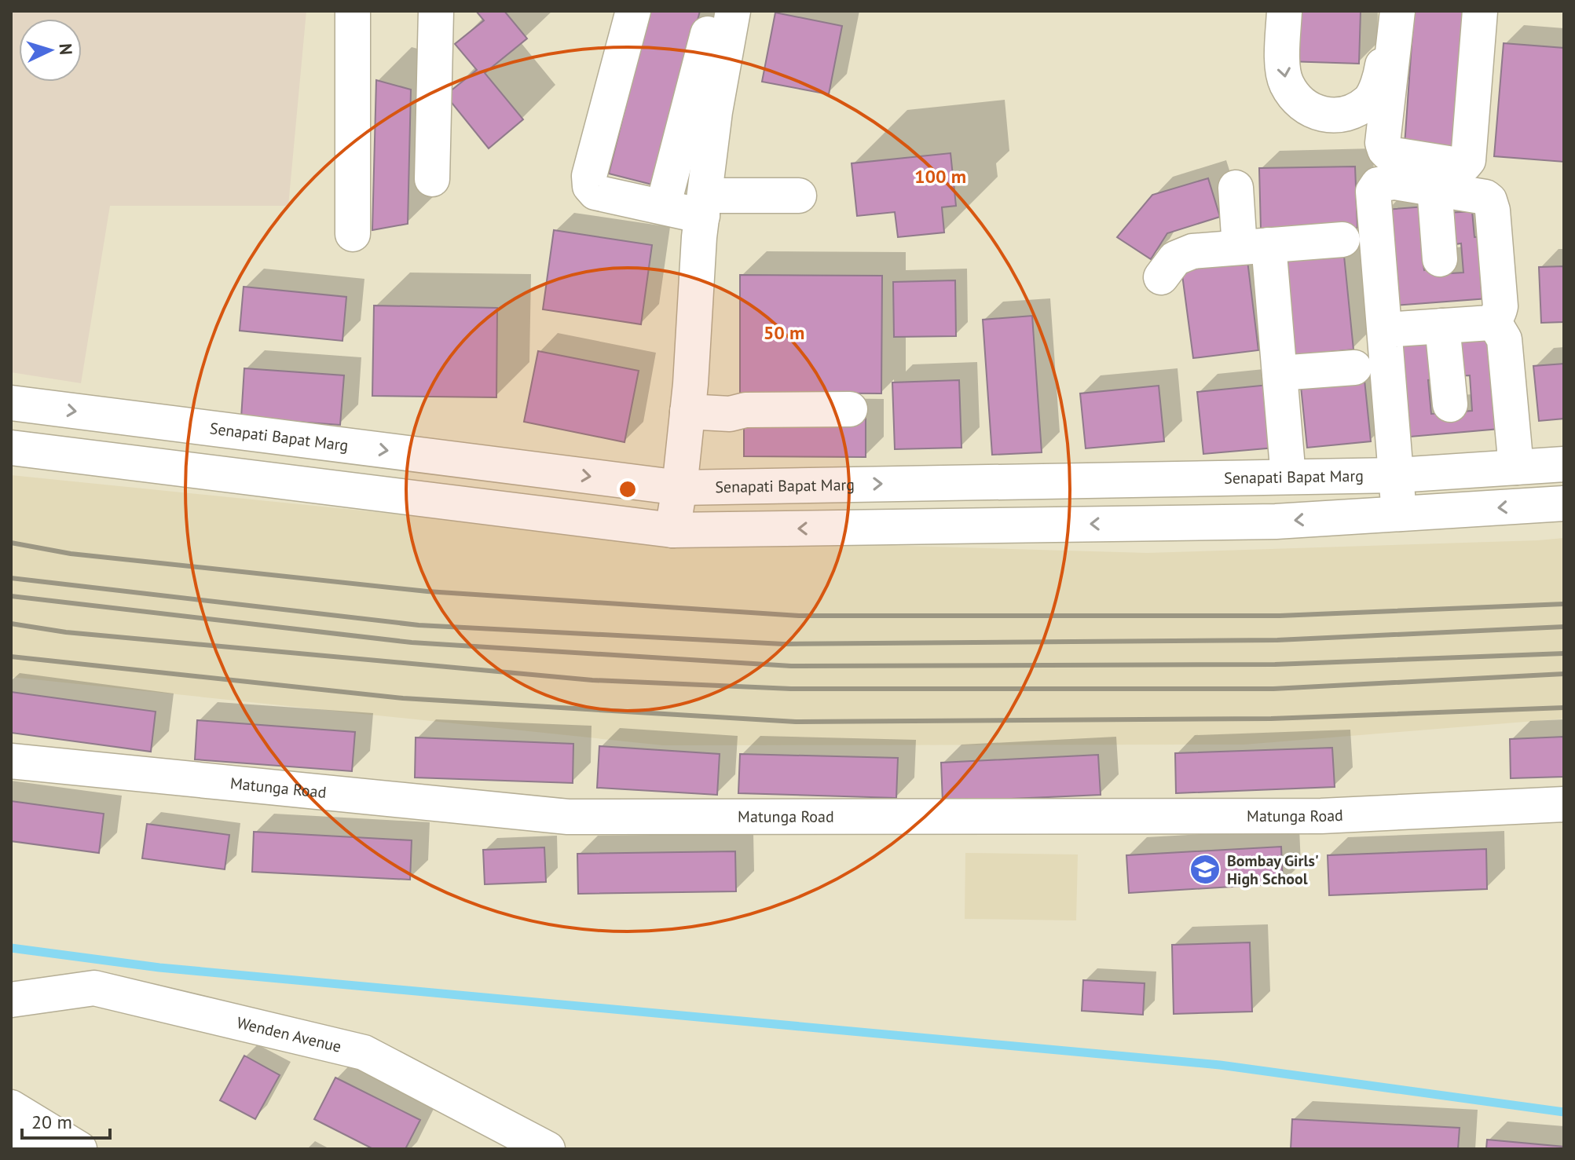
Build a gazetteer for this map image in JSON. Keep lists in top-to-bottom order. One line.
{"streets":{"street":["Senapati Bapat Marg","Matunga Road","Wenden Avenue"]},"places":{"school or university":["Bombay Girls' High School"]},"scale_bar":"20 m","north":"right","rings":["100 m","50 m"]}
